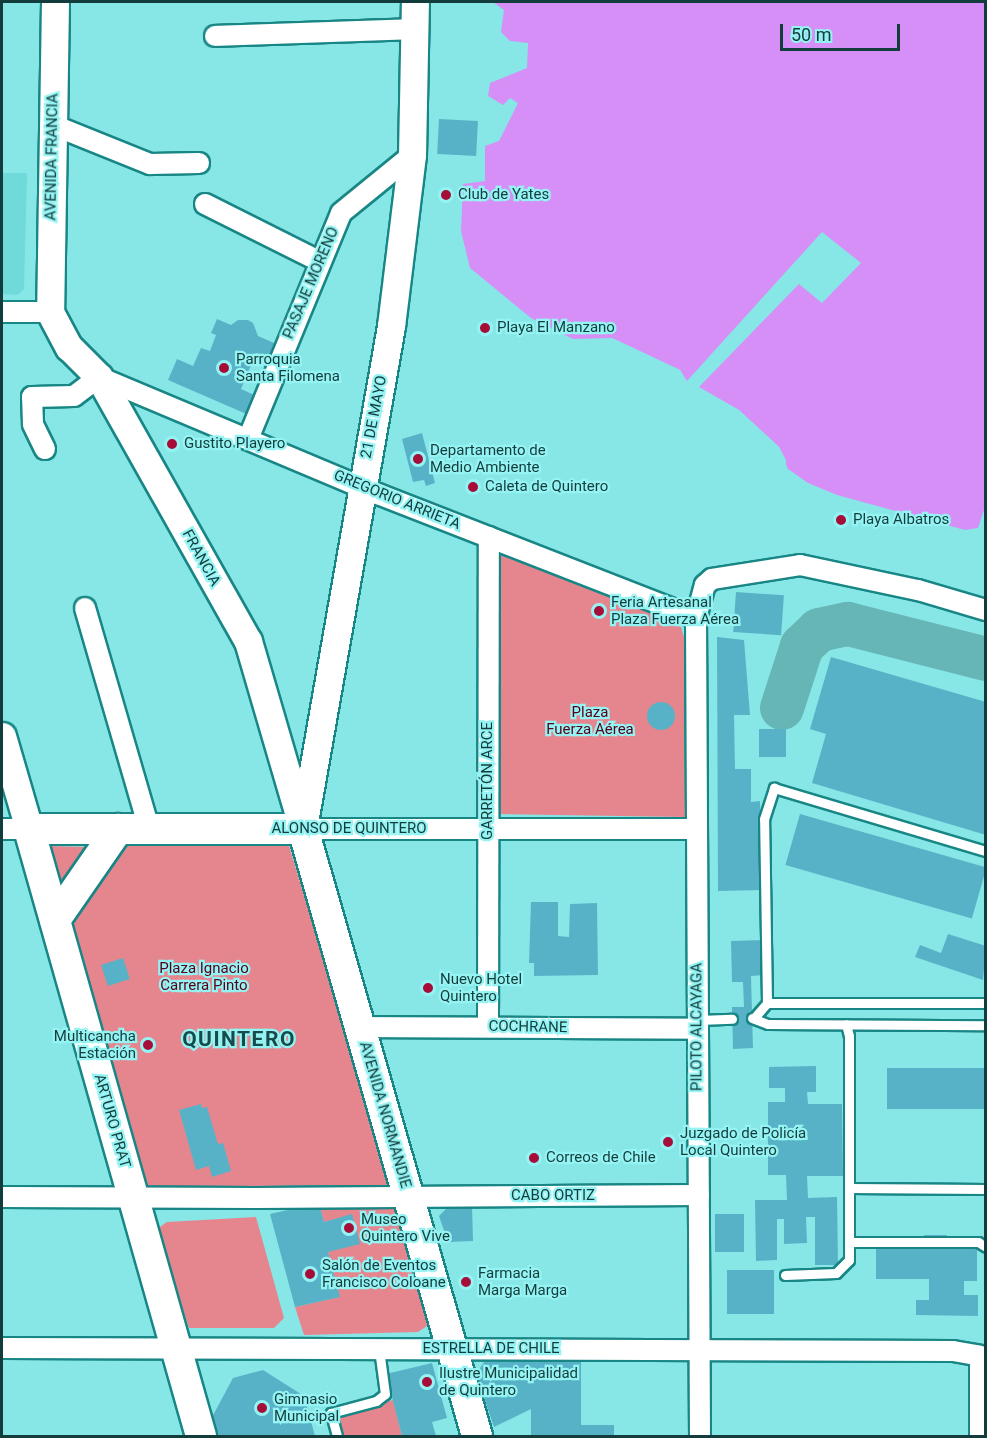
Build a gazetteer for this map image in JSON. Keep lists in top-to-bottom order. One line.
{"streets":{"main road":["ALONSO DE QUINTERO","AVENIDA NORMANDIE","ARTURO PRAT"],"street":["AVENIDA FRANCIA","PASAJE MORENO","21 DE MAYO","GREGORIO ARRIETA","FRANCIA","GARRETÓN ARCE","COCHRANE","PILOTO ALCAYAGA","CABO ORTIZ","ESTRELLA DE CHILE"]},"crossings":[["AVENIDA FRANCIA","FRANCIA"],["PASAJE MORENO","21 DE MAYO"],["PASAJE MORENO","GREGORIO ARRIETA"],["21 DE MAYO","GREGORIO ARRIETA"],["21 DE MAYO","FRANCIA"],["21 DE MAYO","ALONSO DE QUINTERO"],["21 DE MAYO","AVENIDA NORMANDIE"],["GREGORIO ARRIETA","FRANCIA"],["GREGORIO ARRIETA","GARRETÓN ARCE"],["GREGORIO ARRIETA","PILOTO ALCAYAGA"],["FRANCIA","ALONSO DE QUINTERO"],["FRANCIA","AVENIDA NORMANDIE"],["GARRETÓN ARCE","ALONSO DE QUINTERO"],["GARRETÓN ARCE","COCHRANE"],["ALONSO DE QUINTERO","PILOTO ALCAYAGA"],["ALONSO DE QUINTERO","AVENIDA NORMANDIE"],["ALONSO DE QUINTERO","ARTURO PRAT"],["COCHRANE","PILOTO ALCAYAGA"],["COCHRANE","AVENIDA NORMANDIE"],["PILOTO ALCAYAGA","CABO ORTIZ"],["PILOTO ALCAYAGA","ESTRELLA DE CHILE"],["AVENIDA NORMANDIE","CABO ORTIZ"],["AVENIDA NORMANDIE","ESTRELLA DE CHILE"],["ARTURO PRAT","CABO ORTIZ"],["ARTURO PRAT","ESTRELLA DE CHILE"]],"districts":["QUINTERO"],"parks":["Plaza Fuerza Aérea","Plaza Ignacio Carrera Pinto"],"places":["Club de Yates","Playa El Manzano","Parroquia Santa Filomena","Gustito Playero","Departamento de Medio Ambiente","Caleta de Quintero","Playa Albatros","Feria Artesanal Plaza Fuerza Aérea","Nuevo Hotel Quintero","Multicancha Estación","Juzgado de Policía Local Quintero","Correos de Chile","Museo Quintero Vive","Salón de Eventos Francisco Coloane","Farmacia Marga Marga","Ilustre Municipalidad de Quintero","Gimnasio Municipal"],"scale_bar":"50 m"}
